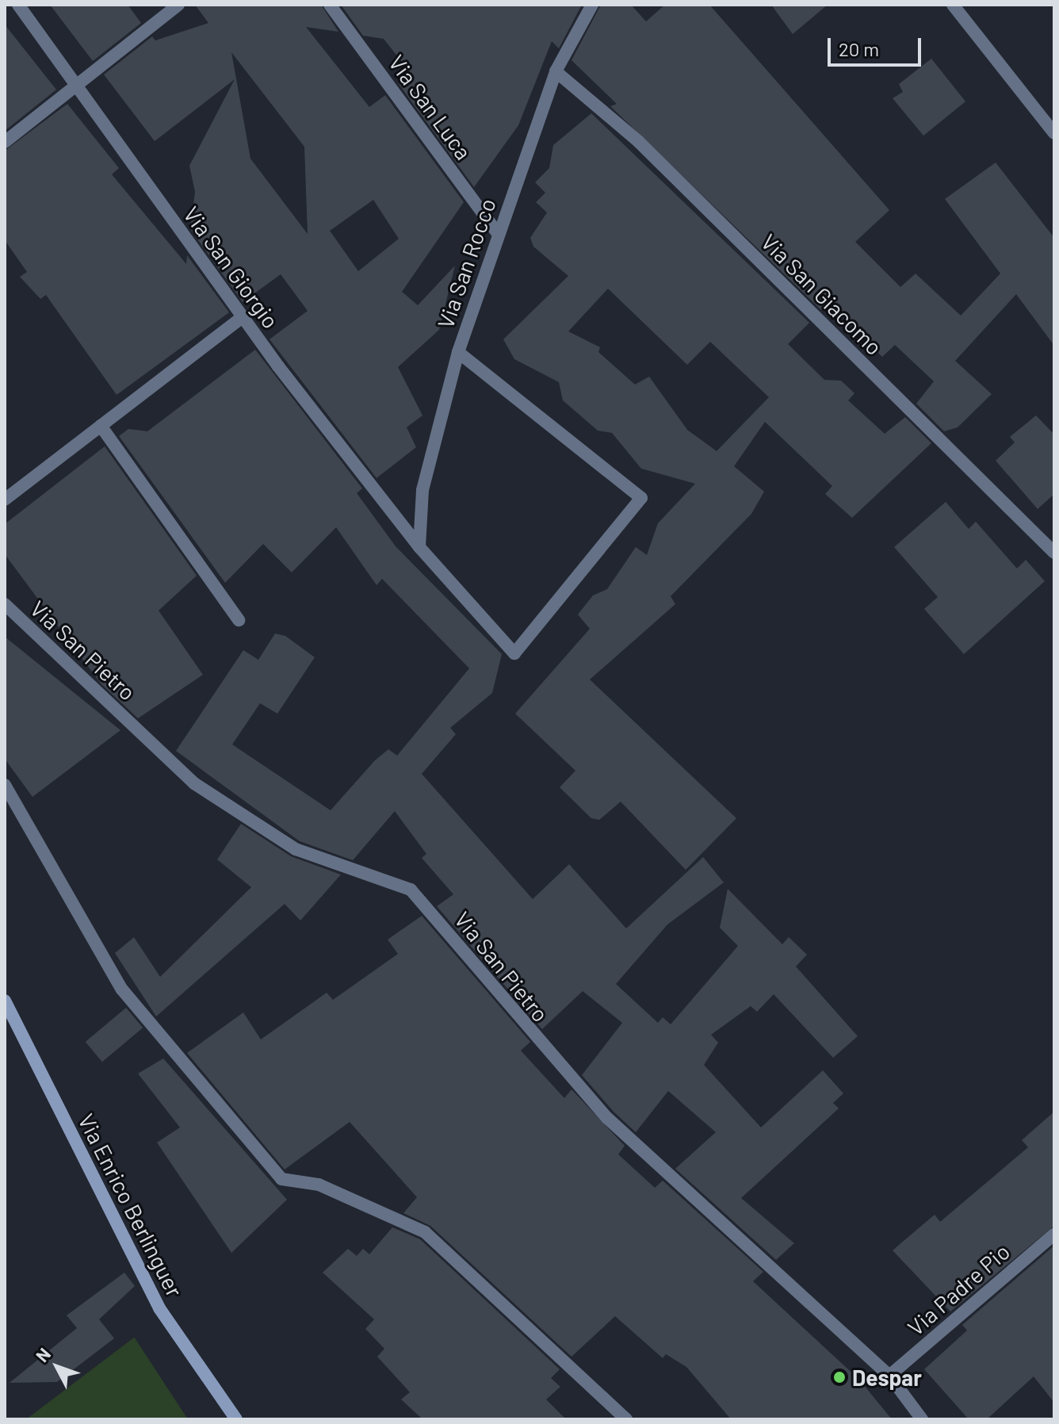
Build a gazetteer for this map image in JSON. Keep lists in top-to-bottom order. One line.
{"streets":{"main road":["Via Enrico Berlinguer"],"street":["Via San Luca","Via San Rocco","Via San Giorgio","Via San Giacomo","Via San Pietro","Via Padre Pio"]},"crossings":[["Via San Luca","Via San Rocco"],["Via San Rocco","Via San Giorgio"],["Via San Rocco","Via San Giacomo"],["Via San Pietro","Via Padre Pio"]],"places":["Despar"],"scale_bar":"20 m","north":"top left"}
